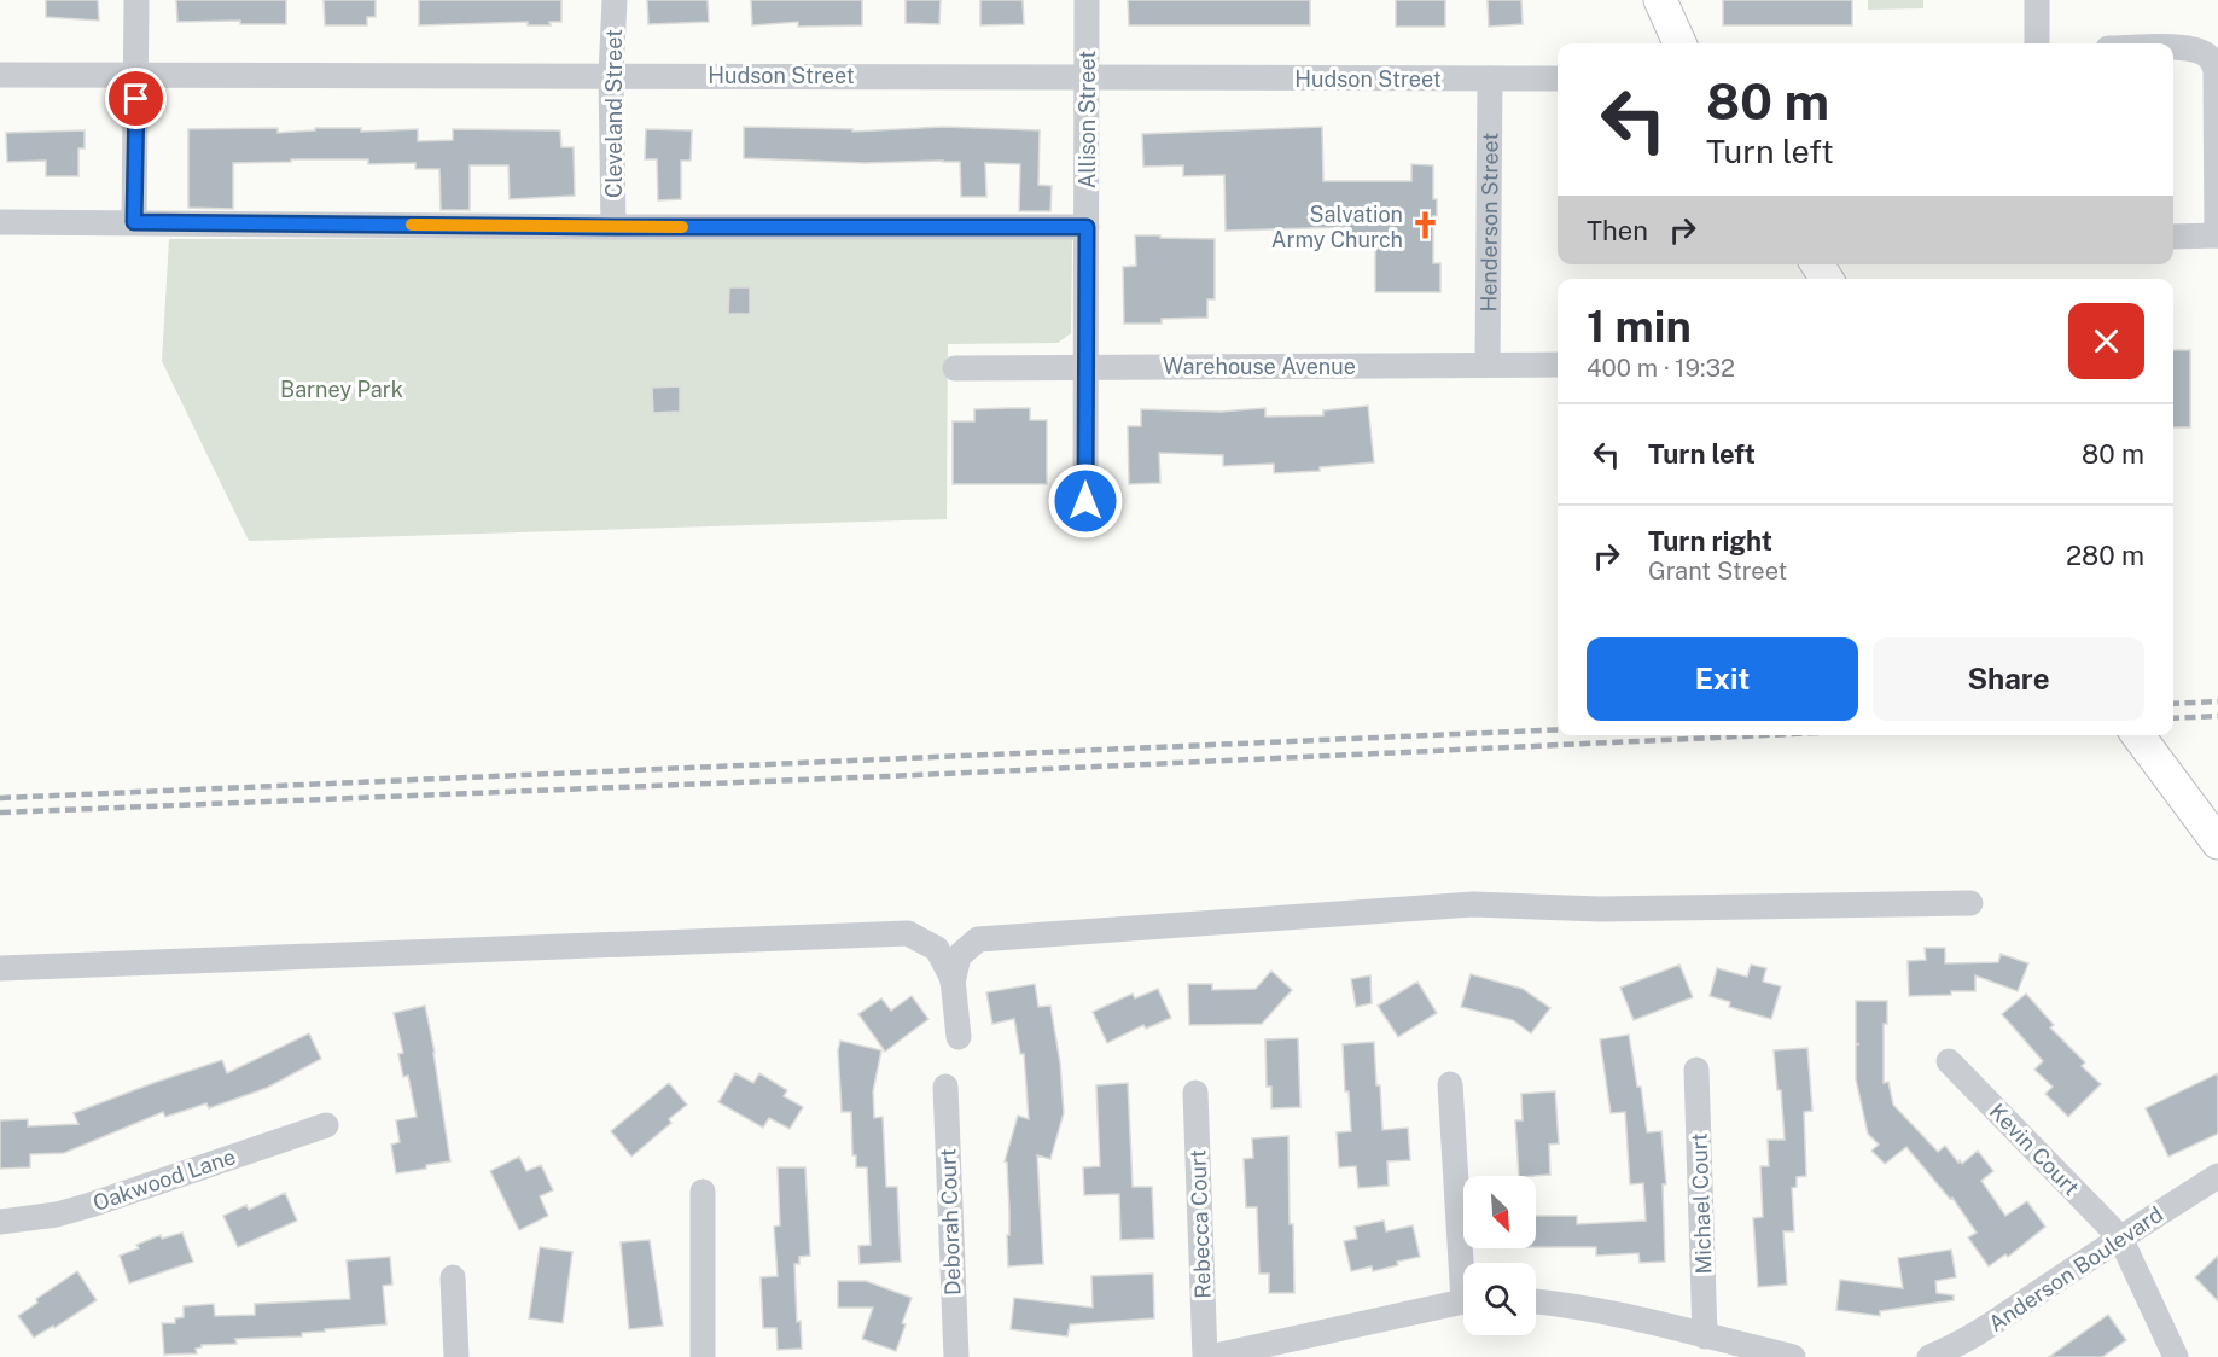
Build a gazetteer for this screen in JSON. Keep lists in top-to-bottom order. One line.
{"streets":{"street":["Hudson Street","Cleveland Street","Allison Street","Henderson Street","Warehouse Avenue","Kevin Court","Oakwood Lane","Michael Court","Deborah Court","Rebecca Court","Anderson Boulevard"]},"crossings":[["Hudson Street","Cleveland Street"],["Hudson Street","Allison Street"],["Hudson Street","Henderson Street"],["Allison Street","Warehouse Avenue"],["Henderson Street","Warehouse Avenue"],["Kevin Court","Anderson Boulevard"]],"parks":["Barney Park"],"places":{"church":["Salvation Army Church"]},"north":"bottom right","page":{"turn":["80 m","Turn left"],"then":"Then","heading":["1 min","400 m · 19:32"],"list":[{"name":"Turn left","value":"80 m"},{"name":"Turn right","note":"Grant Street","value":"280 m"}],"buttons":["Exit","Share"]}}
